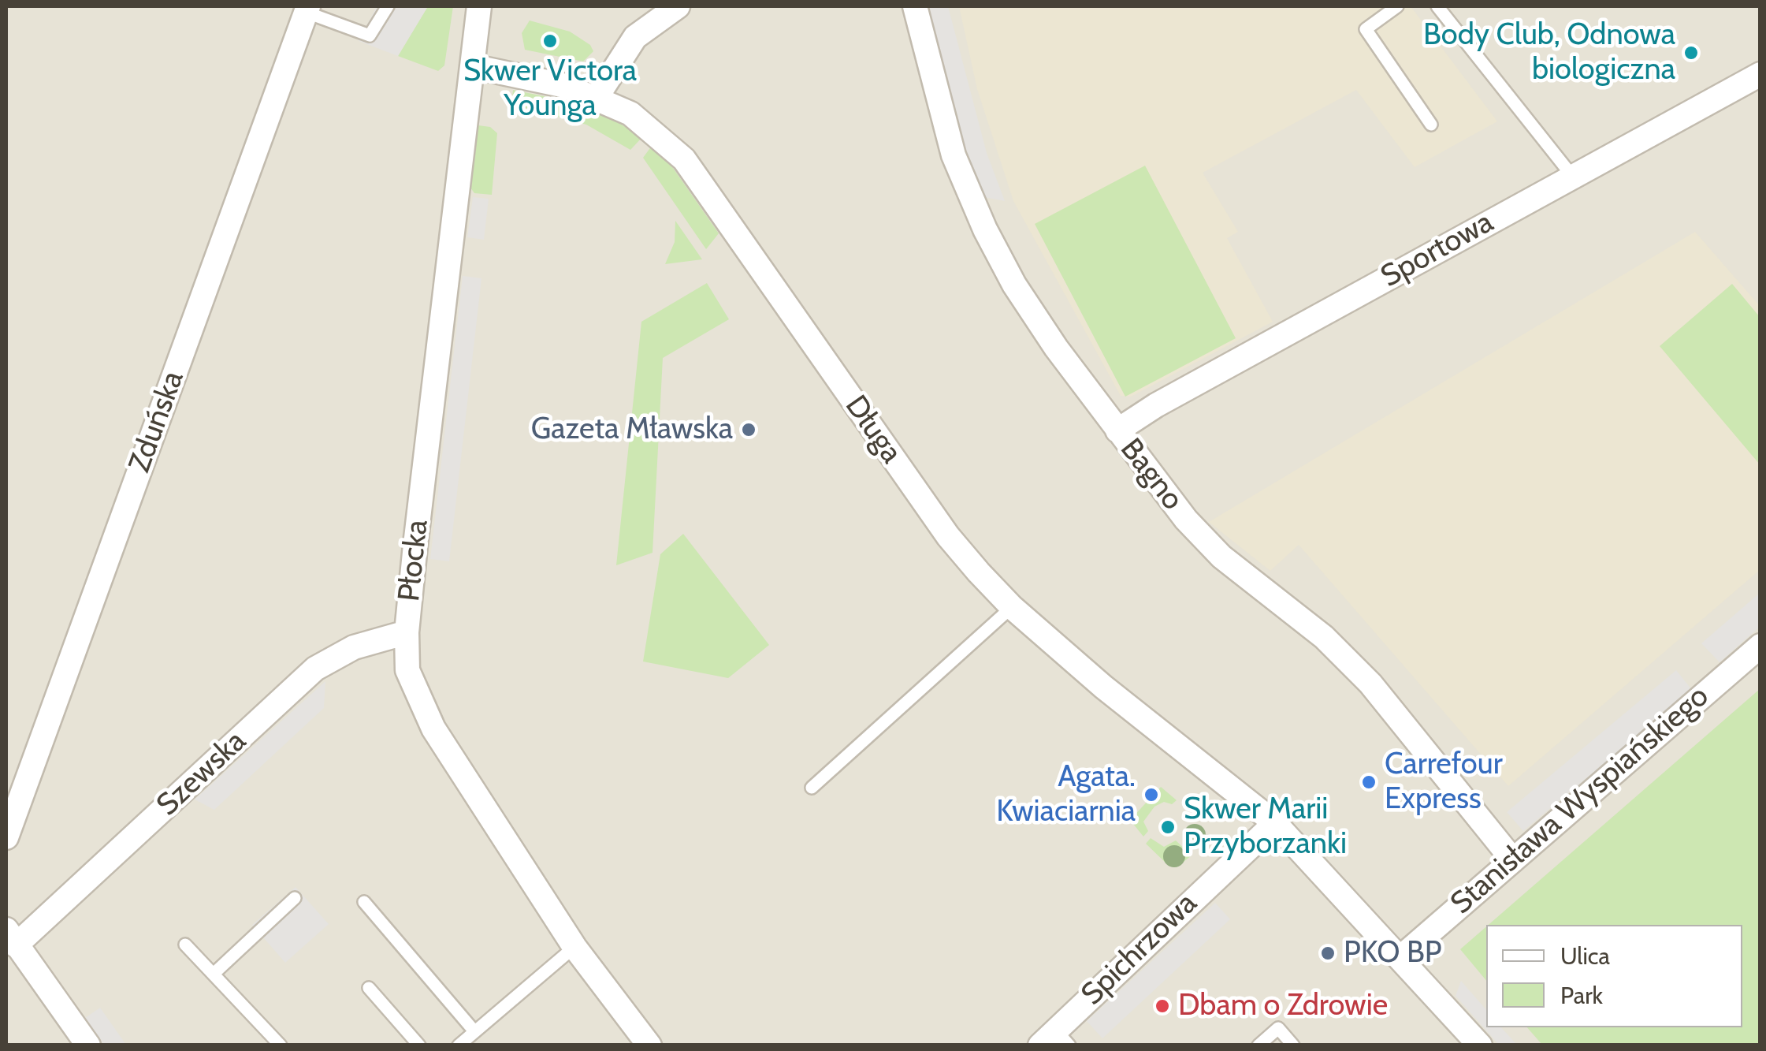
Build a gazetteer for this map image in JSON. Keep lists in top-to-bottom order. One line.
{"streets":{"street":["Sportowa","Zduńska","Długa","Bagno","Płocka","Szewska","Stanisława Wyspiańskiego","Spichrzowa"]},"crossings":[["Sportowa","Bagno"],["Długa","Płocka"],["Długa","Stanisława Wyspiańskiego"],["Długa","Spichrzowa"],["Bagno","Stanisława Wyspiańskiego"],["Płocka","Szewska"]],"places":["Skwer Victora Younga","Body Club, Odnowa biologiczna","Gazeta Mławska","Carrefour Express","Agata. Kwiaciarnia","Skwer Marii Przyborzanki","PKO BP","Dbam o Zdrowie"],"legend":["Ulica","Park"]}
